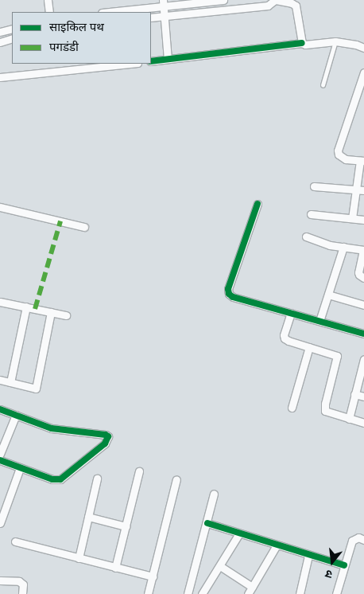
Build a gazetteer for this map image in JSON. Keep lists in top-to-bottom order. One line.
{"legend":["साइकिल पथ","पगडंडी"],"north":"bottom"}
